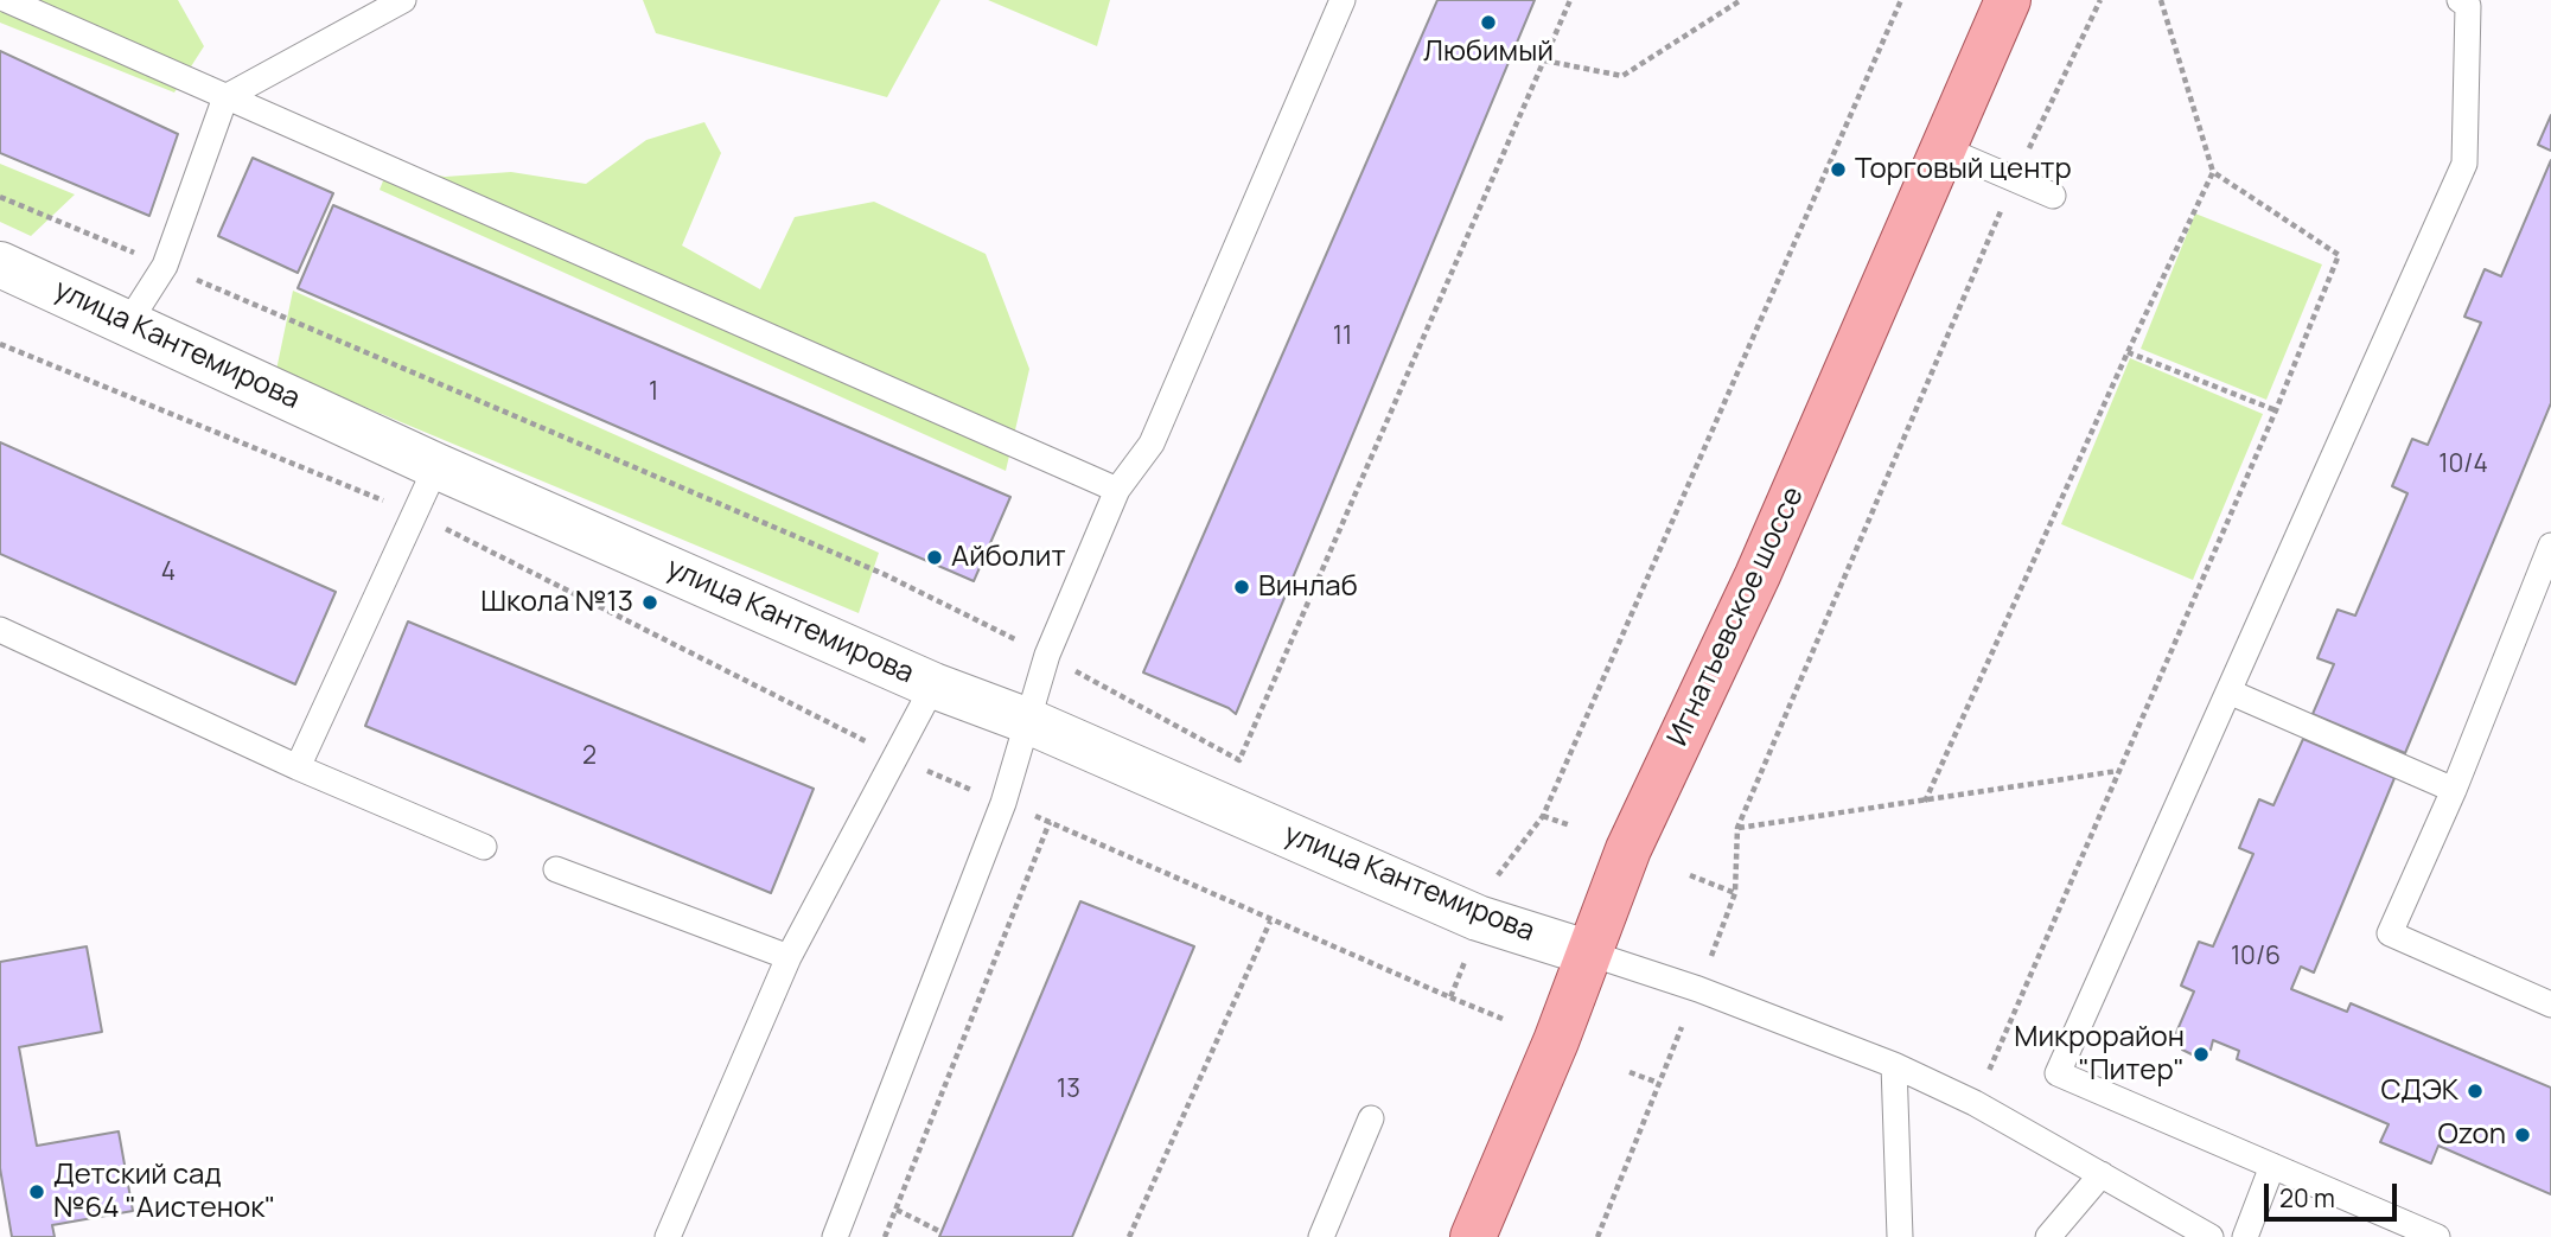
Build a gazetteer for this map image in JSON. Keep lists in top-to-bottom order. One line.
{"streets":{"main road":["Игнатьевское шоссе"],"street":["улица Кантемирова"]},"crossings":[["улица Кантемирова","Игнатьевское шоссе"]],"places":["Любимый","Торговый центр","Айболит","Винлаб","Школа №13","Микрорайон \"Питер\"","СДЭК","Ozon","Детский сад №64 \"Аистенок\""],"house_numbers":["11","1","10/4","4","2","10/6","13"],"scale_bar":"20 m"}
